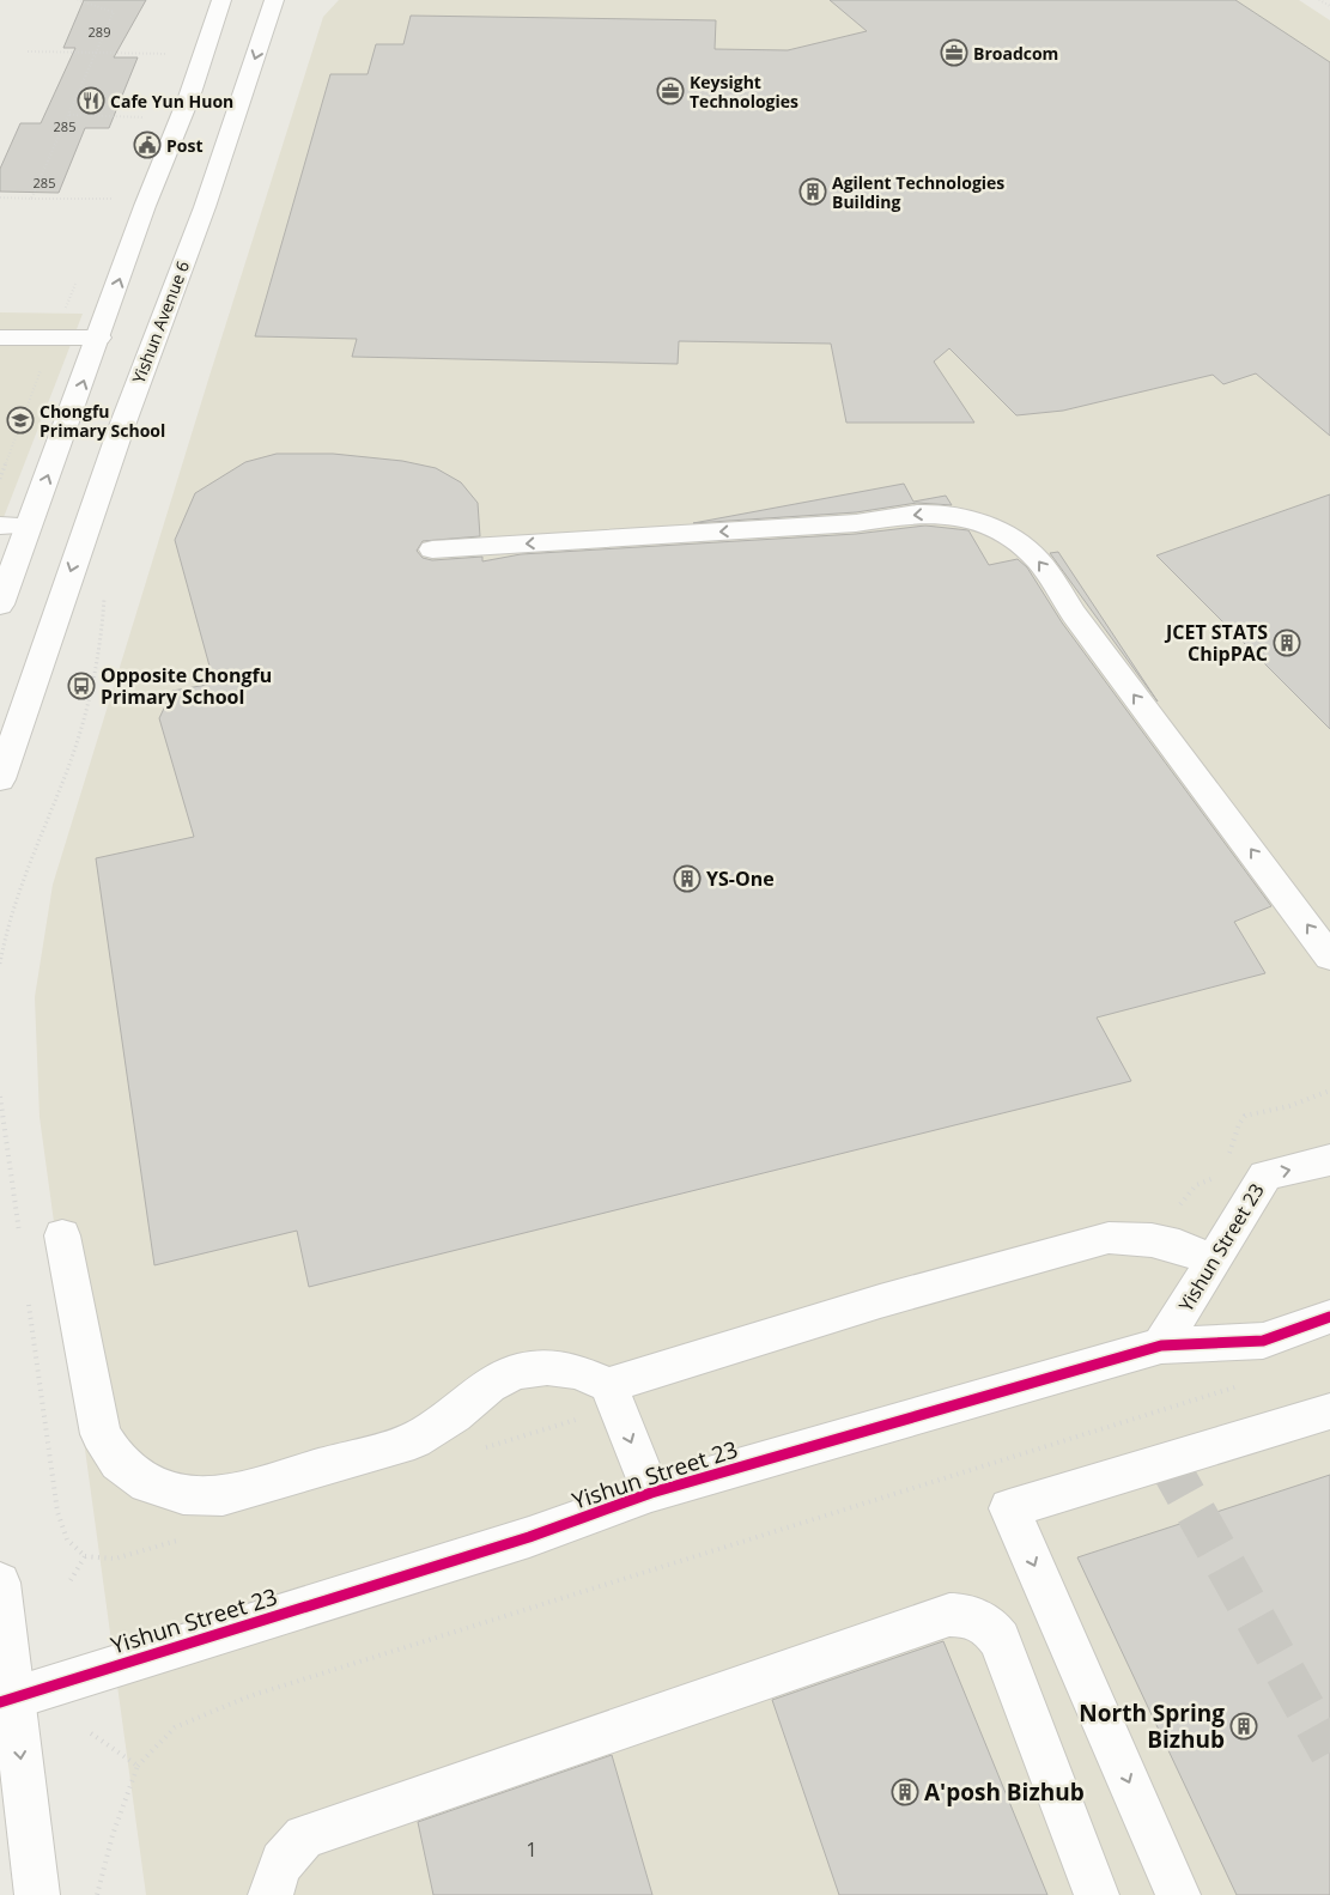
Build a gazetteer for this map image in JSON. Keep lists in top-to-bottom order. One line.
{"streets":{"main road":["Yishun Avenue 6","Yishun Street 23"]},"places":{"office":["Broadcom","Keysight Technologies"],"restaurant":["Cafe Yun Huon"],"public building":["Post"],"building":["Agilent Technologies Building","JCET STATS ChipPAC","YS-One","North Spring Bizhub","A'posh Bizhub"],"school or university":["Chongfu Primary School"],"bus stop":["Opposite Chongfu Primary School"]},"house_numbers":["289","285","285","1"]}
